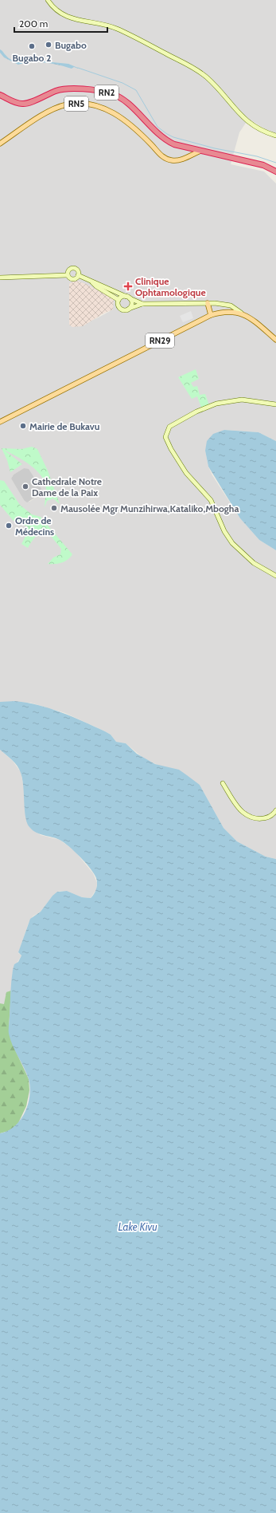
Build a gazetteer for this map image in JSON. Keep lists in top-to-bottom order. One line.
{"streets":{"highway":["RN2"],"main road":["RN5","RN29"]},"crossings":[["RN2","RN5"]],"water":["Lake Kivu"],"places":{"other":["Bugabo","Bugabo 2","Mairie de Bukavu","Cathedrale Notre Dame de la Paix","Mausolée Mgr Munzihirwa,Kataliko,Mbogha","Ordre de Médecins"],"health":["Clinique Ophtamologique"]},"scale_bar":"200 m"}
